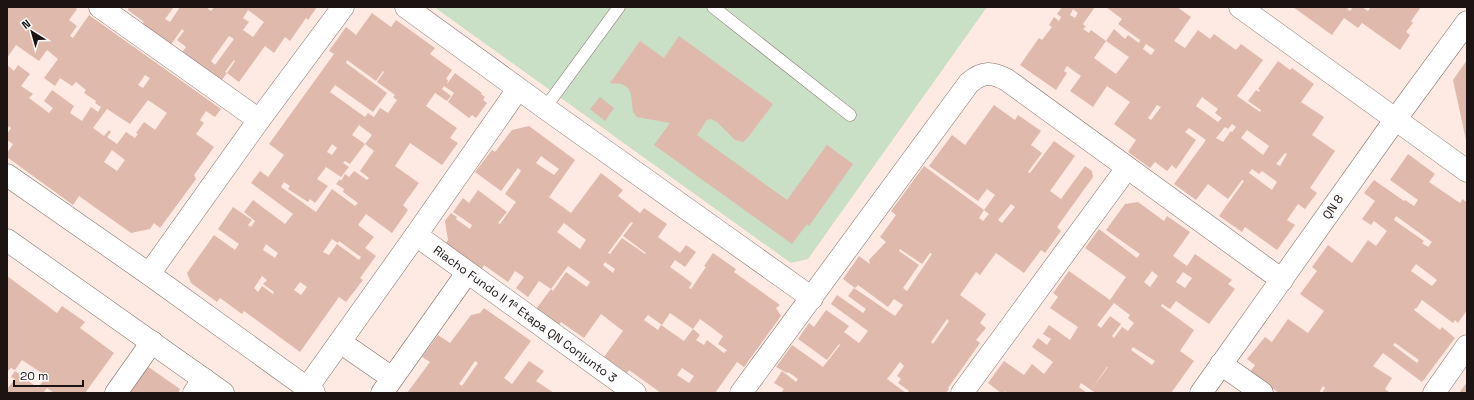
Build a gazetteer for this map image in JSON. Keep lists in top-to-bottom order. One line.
{"streets":{"street":["QN 8","Riacho Fundo II 1ª Etapa QN Conjunto 3"]},"scale_bar":"20 m","north":"top left"}
